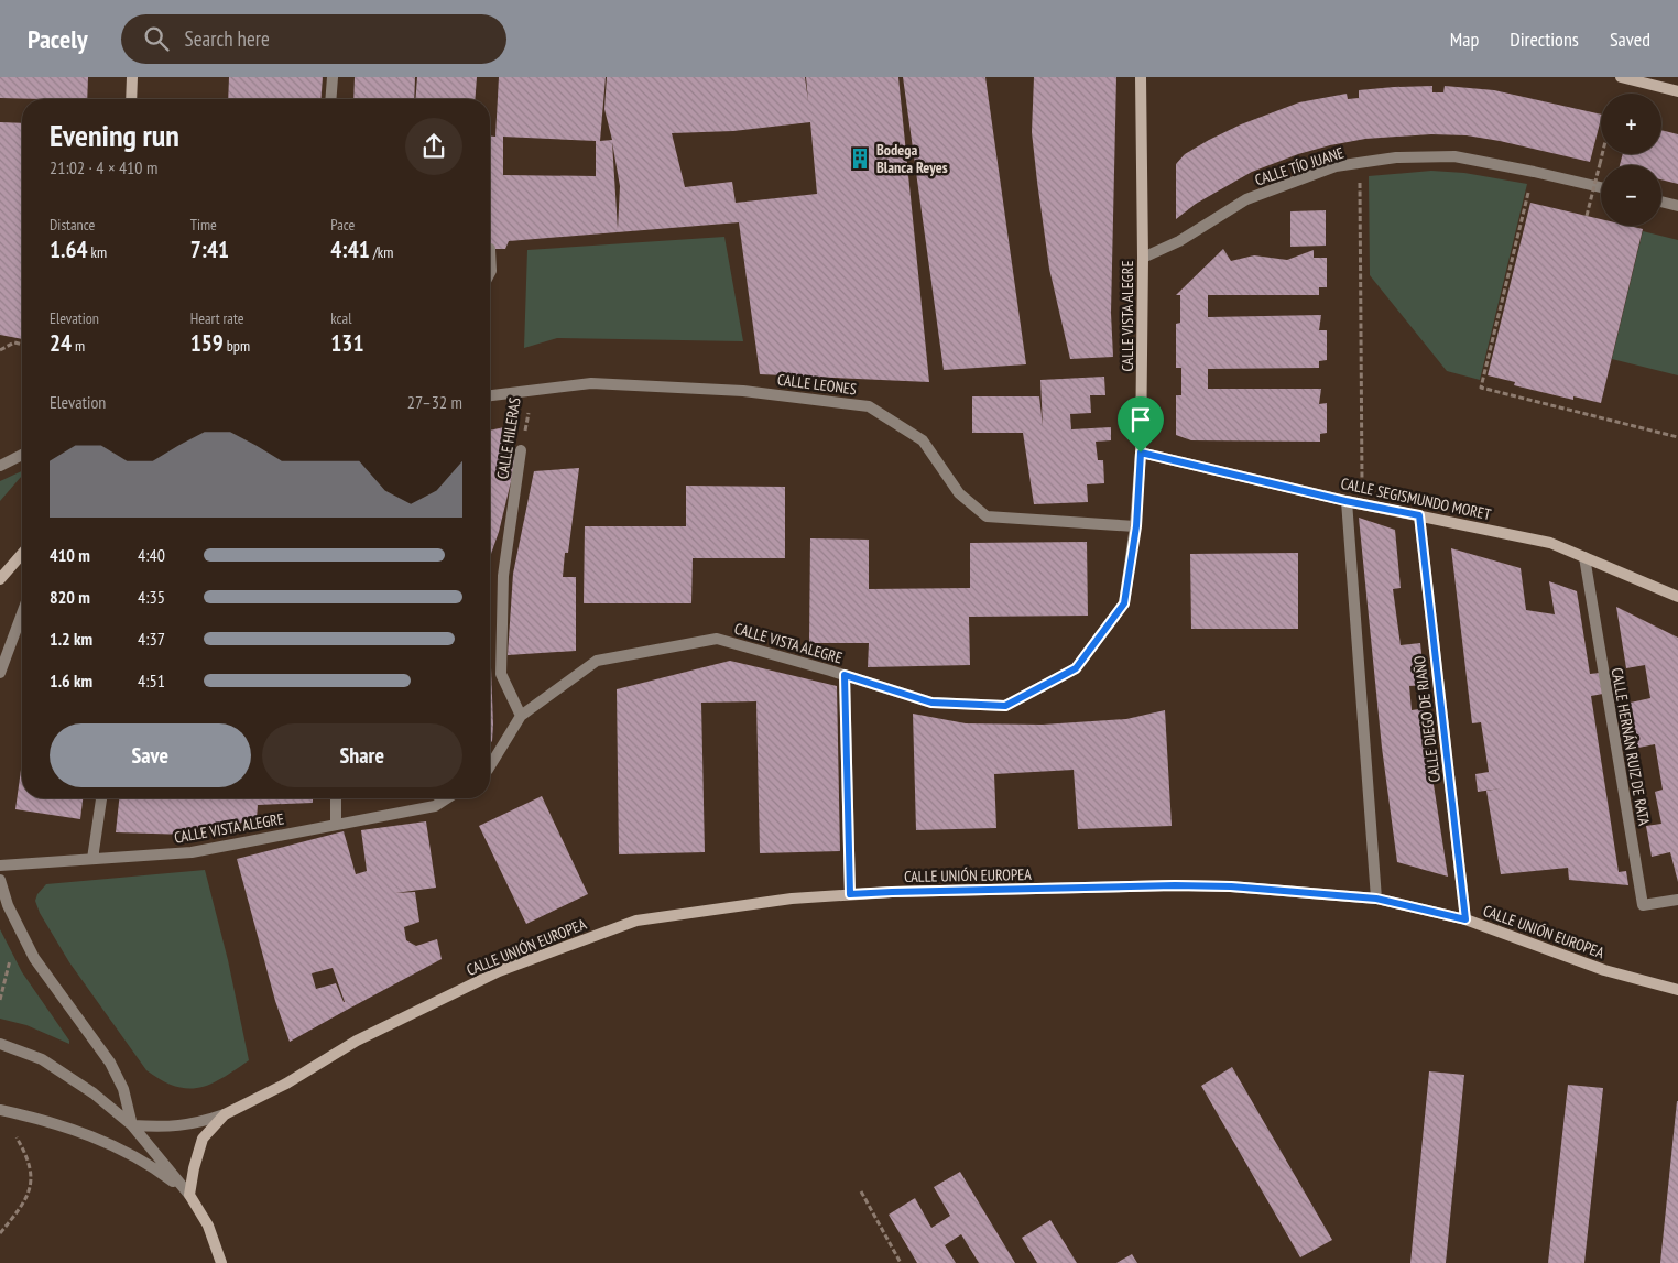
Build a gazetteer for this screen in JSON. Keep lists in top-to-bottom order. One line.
{"streets":{"street":["CALLE TÍO JUANE","CALLE VISTA ALEGRE","CALLE LEONES","CALLE HILERAS","CALLE SEGISMUNDO MORET","CALLE DIEGO DE RIAÑO","CALLE HERNÁN RUIZ DE RATA","CALLE UNIÓN EUROPEA"]},"crossings":[["CALLE TÍO JUANE","CALLE VISTA ALEGRE"],["CALLE VISTA ALEGRE","CALLE LEONES"],["CALLE VISTA ALEGRE","CALLE HILERAS"],["CALLE VISTA ALEGRE","CALLE SEGISMUNDO MORET"],["CALLE LEONES","CALLE HILERAS"],["CALLE SEGISMUNDO MORET","CALLE DIEGO DE RIAÑO"],["CALLE SEGISMUNDO MORET","CALLE HERNÁN RUIZ DE RATA"],["CALLE DIEGO DE RIAÑO","CALLE UNIÓN EUROPEA"]],"places":{"building":["Bodega Blanca Reyes"]},"page":{"header":"Pacely","search":"Search here","nav":["Map","Directions","Saved"],"map_buttons":["+","−"],"heading":["Evening run","21:02 · 4 × 410 m"],"stats":[["Distance","1.64 km"],["Time","7:41"],["Pace","4:41 /km"],["Elevation","24 m"],["Heart rate","159 bpm"],["kcal","131"]],"chart":["Elevation","27–32 m"],"list":[{"name":"410 m","note":"4:40"},{"name":"820 m","note":"4:35"},{"name":"1.2 km","note":"4:37"},{"name":"1.6 km","note":"4:51"}],"buttons":["Save","Share"]}}
